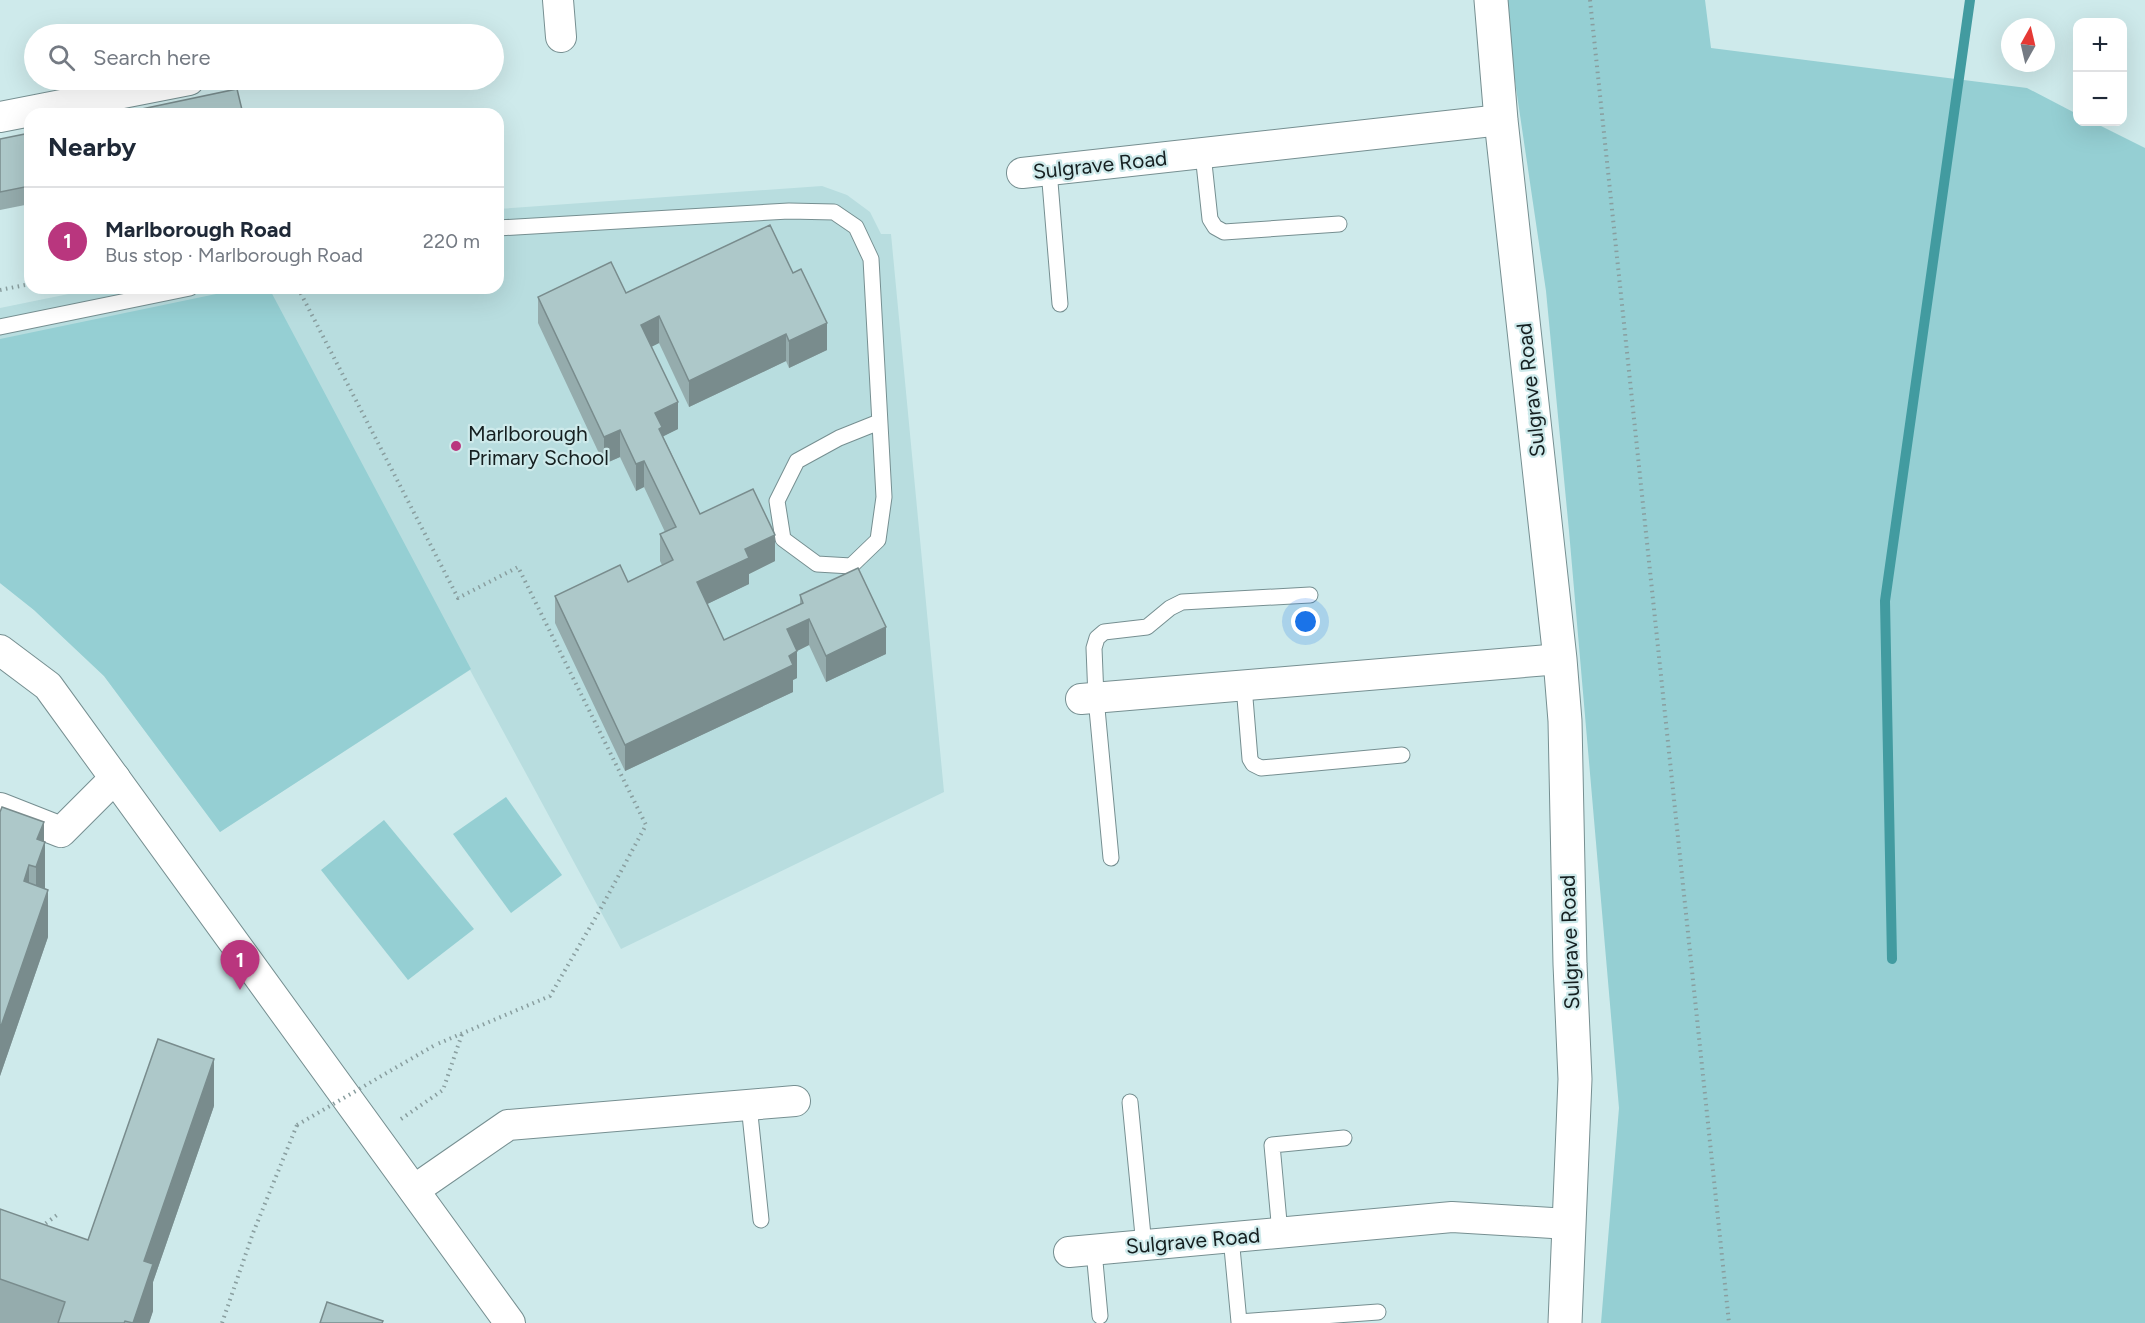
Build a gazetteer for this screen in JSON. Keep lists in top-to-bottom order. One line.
{"streets":{"street":["Sulgrave Road"]},"places":["Marlborough Primary School"],"north":"top","page":{"map_buttons":["+","−"],"search":"Search here","heading":"Nearby","list":[{"mark":"1","name":"Marlborough Road","note":"Bus stop · Marlborough Road","value":"220 m"}],"pins":"1"}}
